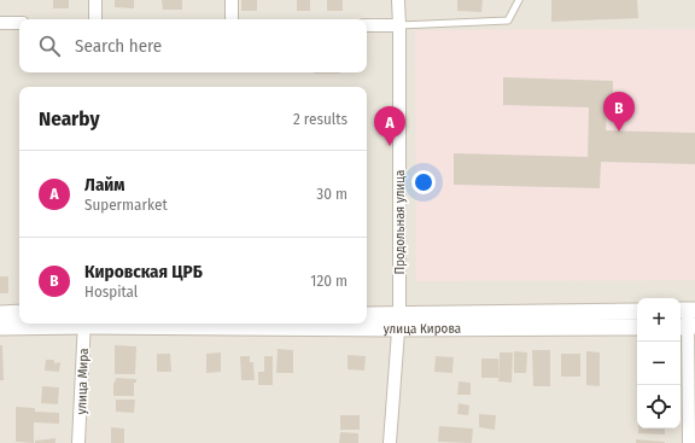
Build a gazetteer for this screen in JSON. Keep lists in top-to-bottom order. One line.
{"streets":{"street":["Продольная улица","улица Кирова","улица Мира"]},"crossings":[["Продольная улица","улица Кирова"],["улица Кирова","улица Мира"]],"page":{"search":"Search here","heading":["Nearby","2 results"],"pins":["B","A"],"list":[{"mark":"A","name":"Лайм","note":"Supermarket","value":"30 m"},{"mark":"B","name":"Кировская ЦРБ","note":"Hospital","value":"120 m"}],"map_buttons":["+","−"]}}
